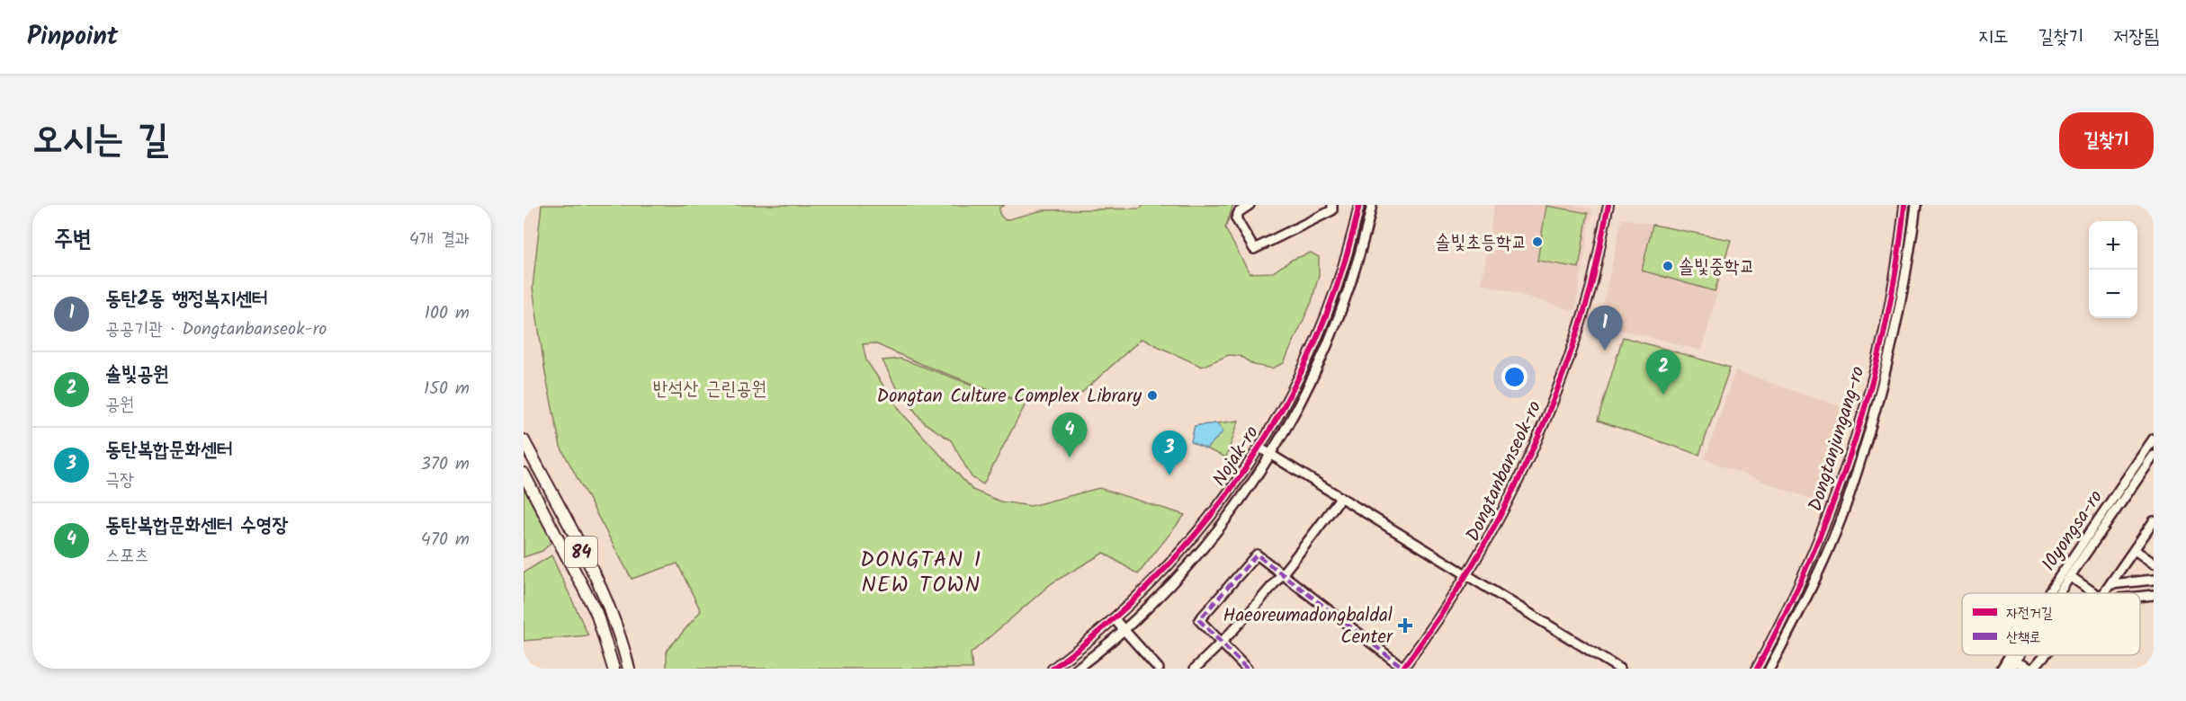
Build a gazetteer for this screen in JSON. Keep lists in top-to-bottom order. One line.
{"streets":{"main road":["84"],"street":["Dongtanjungang-ro","Nojak-ro","Dongtanbanseok-ro","10yongsa-ro"]},"districts":["DONGTAN 1 NEW TOWN"],"parks":["반석산 근린공원"],"places":{"other":["솔빛초등학교","솔빛중학교","Dongtan Culture Complex Library"],"health":["Haeoreumadongbaldal Center"]},"legend":["자전거길","산책로"],"page":{"header":"Pinpoint","nav":["지도","길찾기","저장됨"],"title":"오시는 길","buttons":"길찾기","heading":["주변","4개 결과"],"map_buttons":["+","−"],"list":[{"mark":"1","name":"동탄2동 행정복지센터","note":"공공기관 · Dongtanbanseok-ro","value":"100 m"},{"mark":"2","name":"솔빛공원","note":"공원","value":"150 m"},{"mark":"3","name":"동탄복합문화센터","note":"극장","value":"370 m"},{"mark":"4","name":"동탄복합문화센터 수영장","note":"스포츠","value":"470 m"}],"pins":["1","2","4","3"]}}
